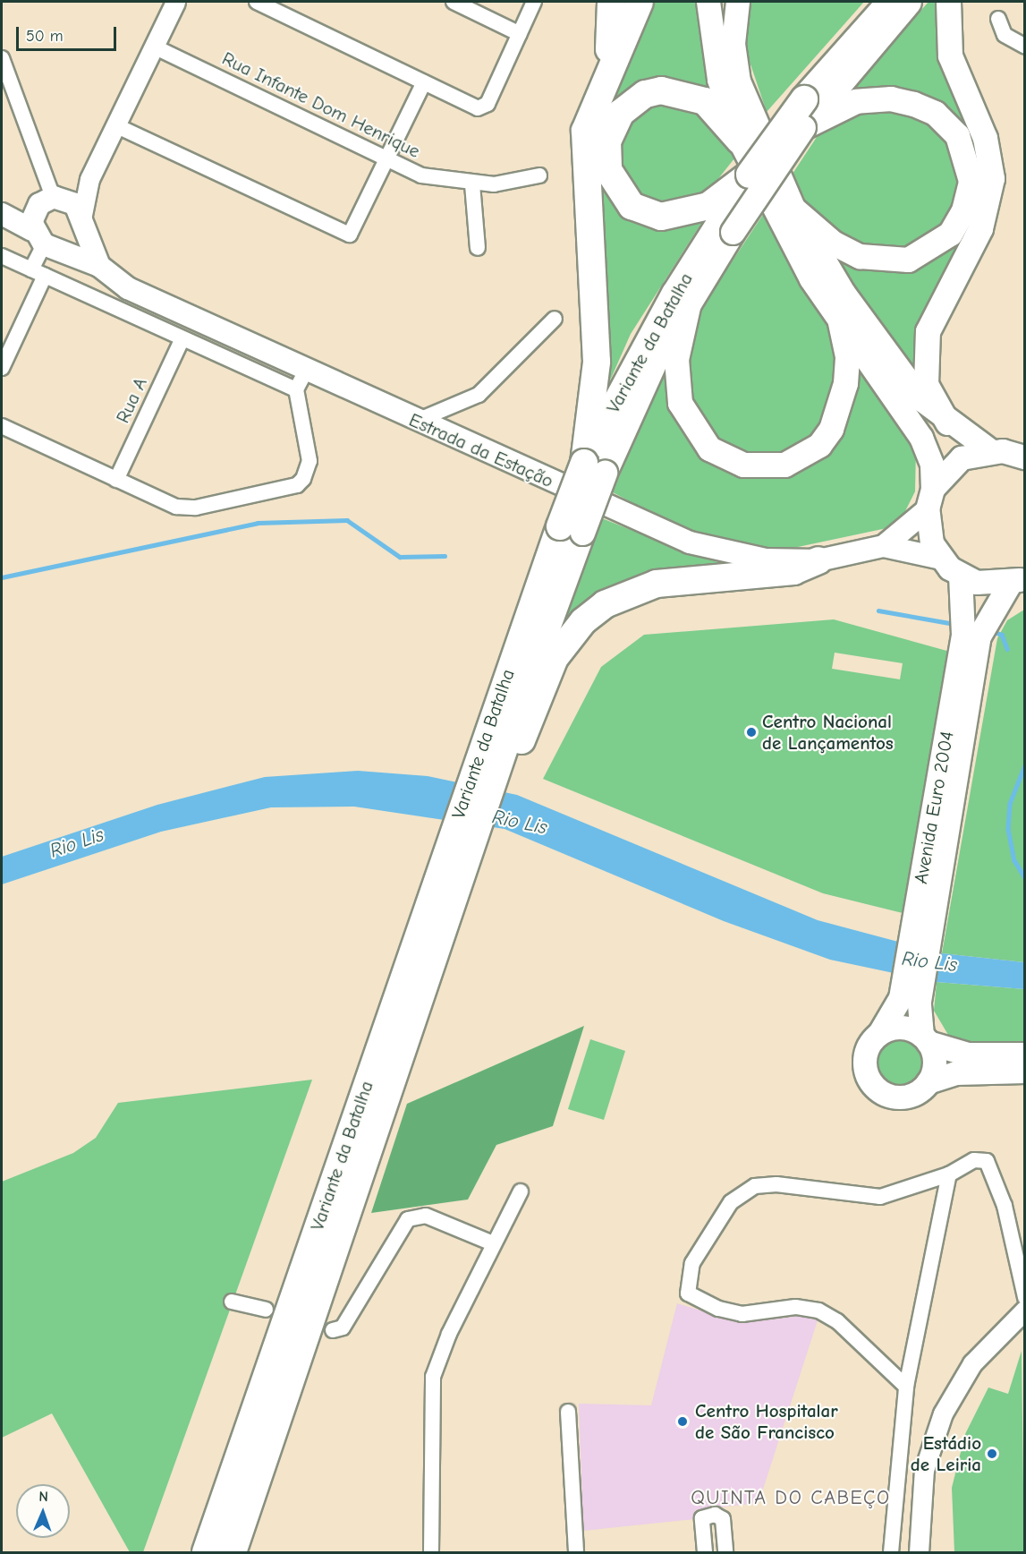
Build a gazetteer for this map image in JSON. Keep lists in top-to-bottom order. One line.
{"streets":{"highway":["Variante da Batalha"],"main road":["Estrada da Estação","Avenida Euro 2004"],"street":["Rua Infante Dom Henrique","Rua A"]},"districts":["QUINTA DO CABEÇO"],"water":["Rio Lis"],"places":["Centro Nacional de Lançamentos","Centro Hospitalar de São Francisco","Estádio de Leiria"],"scale_bar":"50 m","north":"top"}
